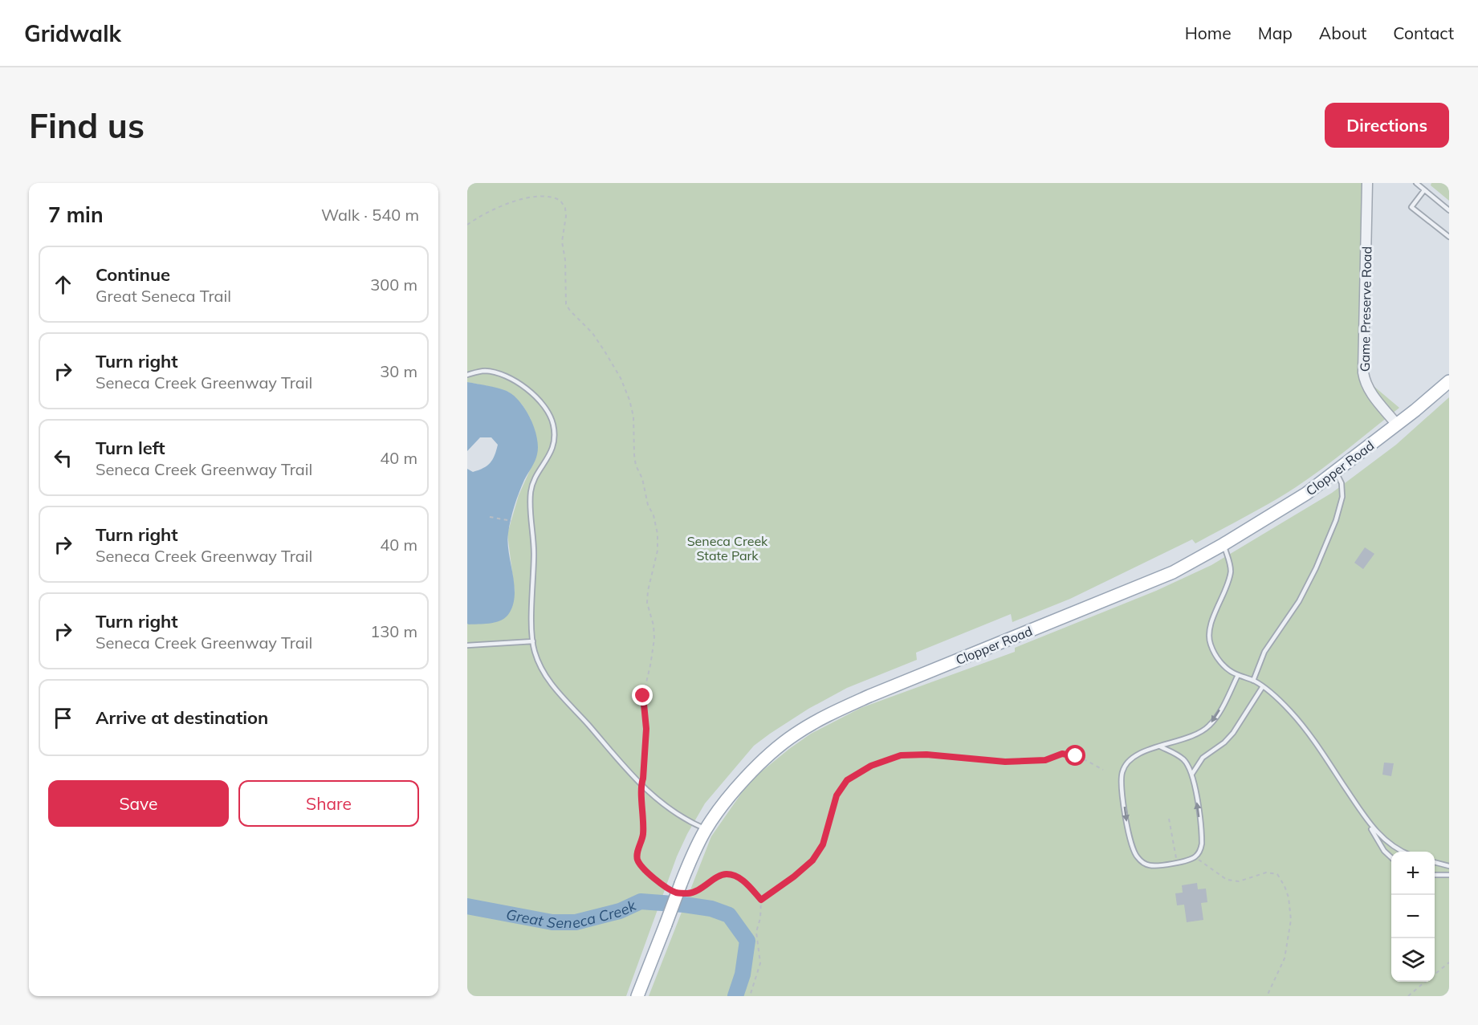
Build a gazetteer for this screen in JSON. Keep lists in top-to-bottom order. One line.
{"streets":{"main road":["Clopper Road"],"street":["Game Preserve Road"]},"crossings":[["Game Preserve Road","Clopper Road"]],"water":["Great Seneca Creek"],"parks":["Seneca Creek State Park"],"page":{"header":"Gridwalk","nav":["Home","Map","About","Contact"],"buttons":["Directions",["Save","Share"]],"title":"Find us","heading":["7 min","Walk · 540 m"],"list":[["Continue","Great Seneca Trail","300 m"],["Turn right","Seneca Creek Greenway Trail","30 m"],["Turn left","Seneca Creek Greenway Trail","40 m"],["Turn right","Seneca Creek Greenway Trail","40 m"],["Turn right","Seneca Creek Greenway Trail","130 m"],"Arrive at destination"],"map_buttons":["+","−"]}}
